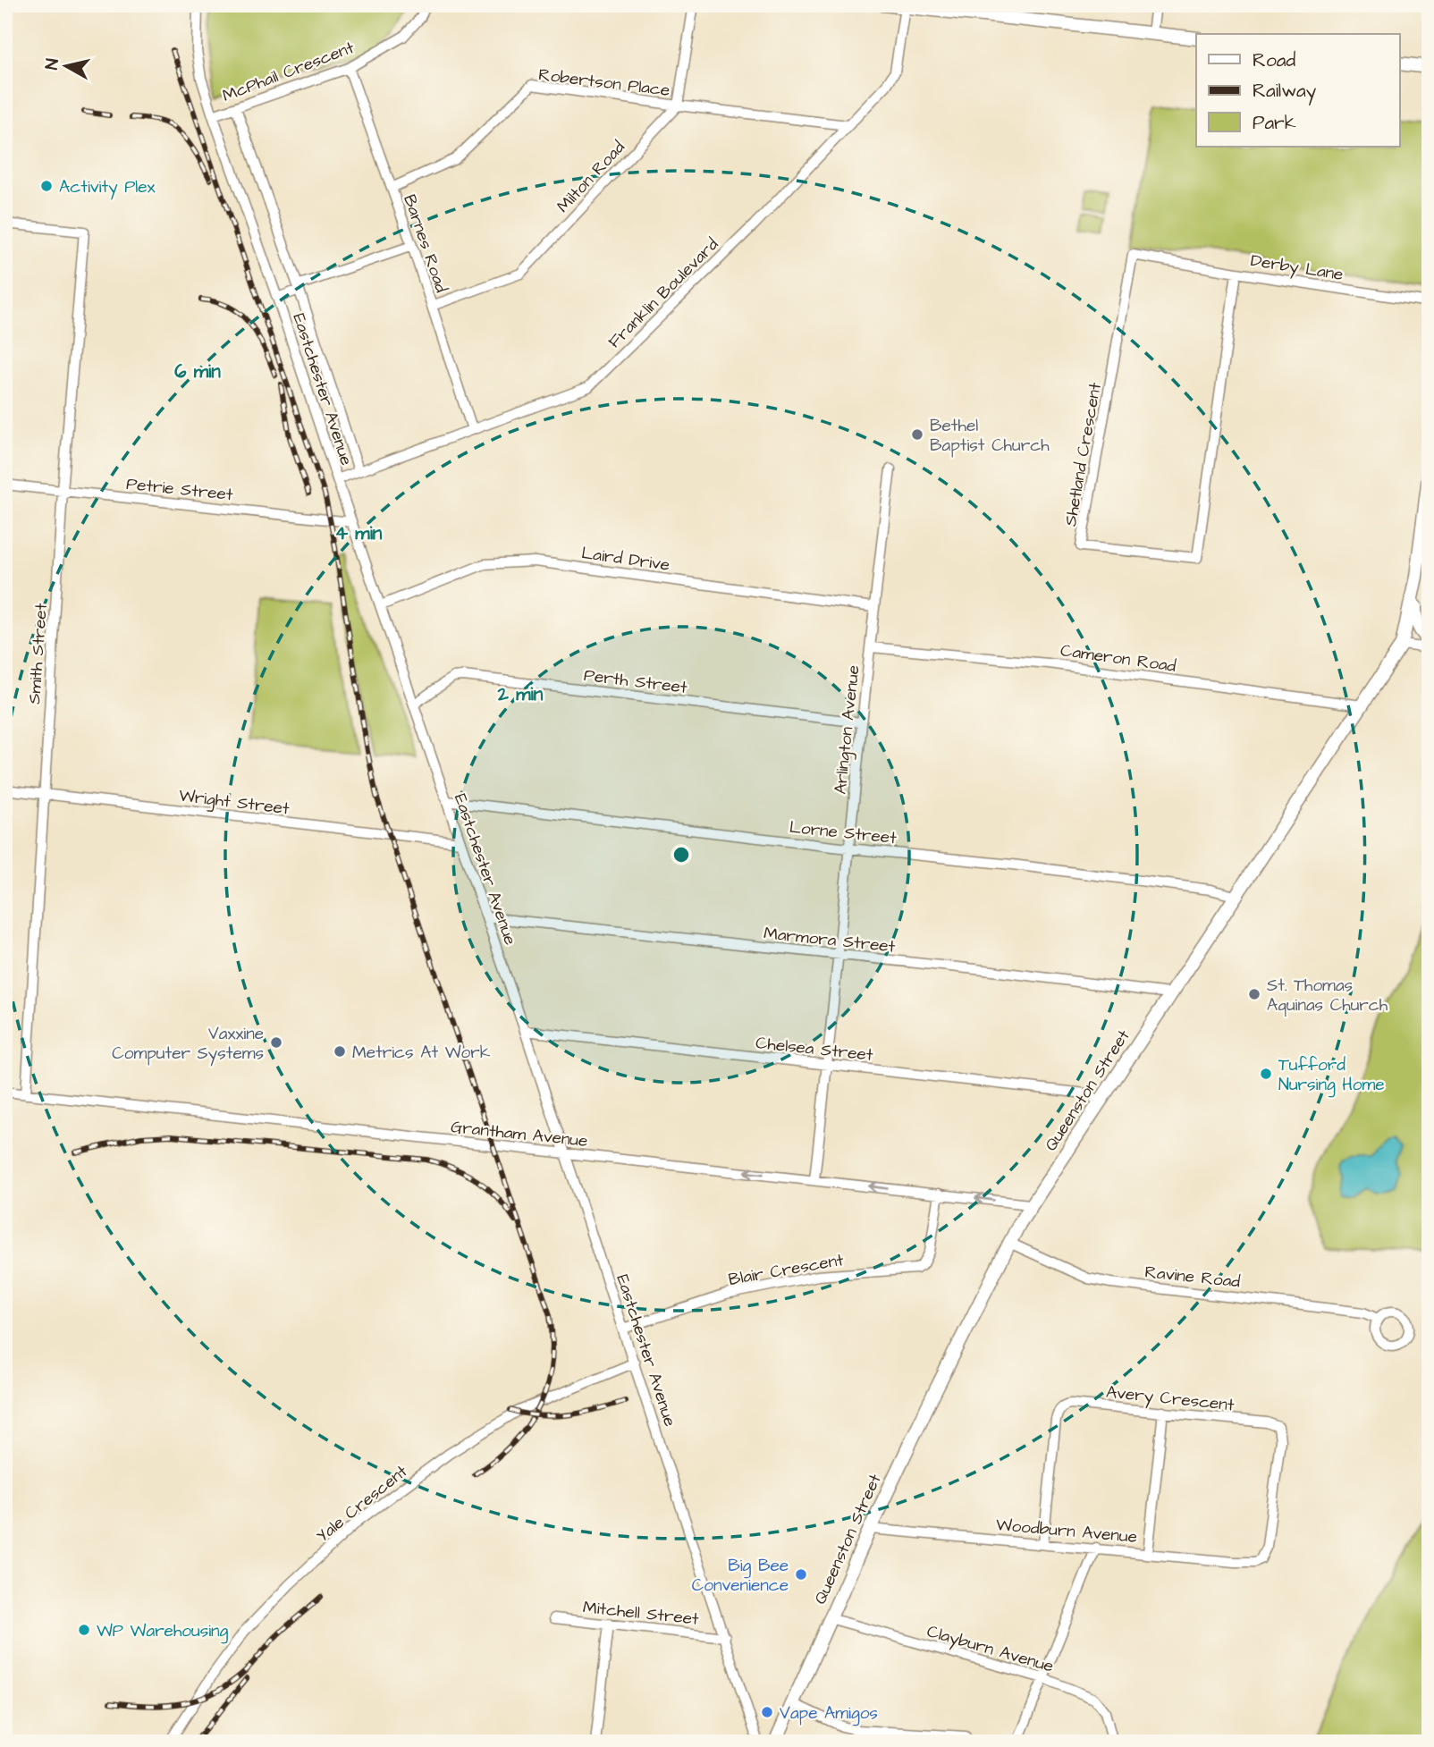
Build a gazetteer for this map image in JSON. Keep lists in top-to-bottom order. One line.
{"streets":{"main road":["Queenston Street"],"street":["McPhail Crescent","Robertson Place","Milton Road","Barnes Road","Derby Lane","Franklin Boulevard","Eastchester Avenue","Shetland Crescent","Petrie Street","Laird Drive","Smith Street","Cameron Road","Perth Street","Arlington Avenue","Wright Street","Lorne Street","Marmora Street","Chelsea Street","Grantham Avenue","Blair Crescent","Ravine Road","Avery Crescent","Yale Crescent","Woodburn Avenue","Mitchell Street","Clayburn Avenue"]},"crossings":[["McPhail Crescent","Barnes Road"],["McPhail Crescent","Eastchester Avenue"],["Robertson Place","Milton Road"],["Robertson Place","Barnes Road"],["Robertson Place","Franklin Boulevard"],["Milton Road","Barnes Road"],["Barnes Road","Franklin Boulevard"],["Derby Lane","Shetland Crescent"],["Franklin Boulevard","Eastchester Avenue"],["Eastchester Avenue","Petrie Street"],["Eastchester Avenue","Laird Drive"],["Eastchester Avenue","Perth Street"],["Eastchester Avenue","Wright Street"],["Eastchester Avenue","Lorne Street"],["Eastchester Avenue","Marmora Street"],["Eastchester Avenue","Chelsea Street"],["Eastchester Avenue","Grantham Avenue"],["Eastchester Avenue","Blair Crescent"],["Eastchester Avenue","Yale Crescent"],["Eastchester Avenue","Mitchell Street"],["Petrie Street","Smith Street"],["Laird Drive","Arlington Avenue"],["Smith Street","Wright Street"],["Smith Street","Grantham Avenue"],["Cameron Road","Arlington Avenue"],["Cameron Road","Queenston Street"],["Perth Street","Arlington Avenue"],["Arlington Avenue","Lorne Street"],["Arlington Avenue","Marmora Street"],["Arlington Avenue","Chelsea Street"],["Arlington Avenue","Grantham Avenue"],["Lorne Street","Queenston Street"],["Marmora Street","Queenston Street"],["Chelsea Street","Queenston Street"],["Queenston Street","Grantham Avenue"],["Queenston Street","Ravine Road"],["Queenston Street","Woodburn Avenue"],["Queenston Street","Clayburn Avenue"],["Grantham Avenue","Blair Crescent"],["Avery Crescent","Woodburn Avenue"]],"one_way":["Grantham Avenue"],"places":["Activity Plex","Bethel Baptist Church","St. Thomas Aquinas Church","Vaxxine Computer Systems","Metrics At Work","Tufford Nursing Home","Big Bee Convenience","WP Warehousing","Vape Amigos"],"legend":["Road","Railway","Park"],"north":"left","rings":["6 min","4 min","2 min"]}
